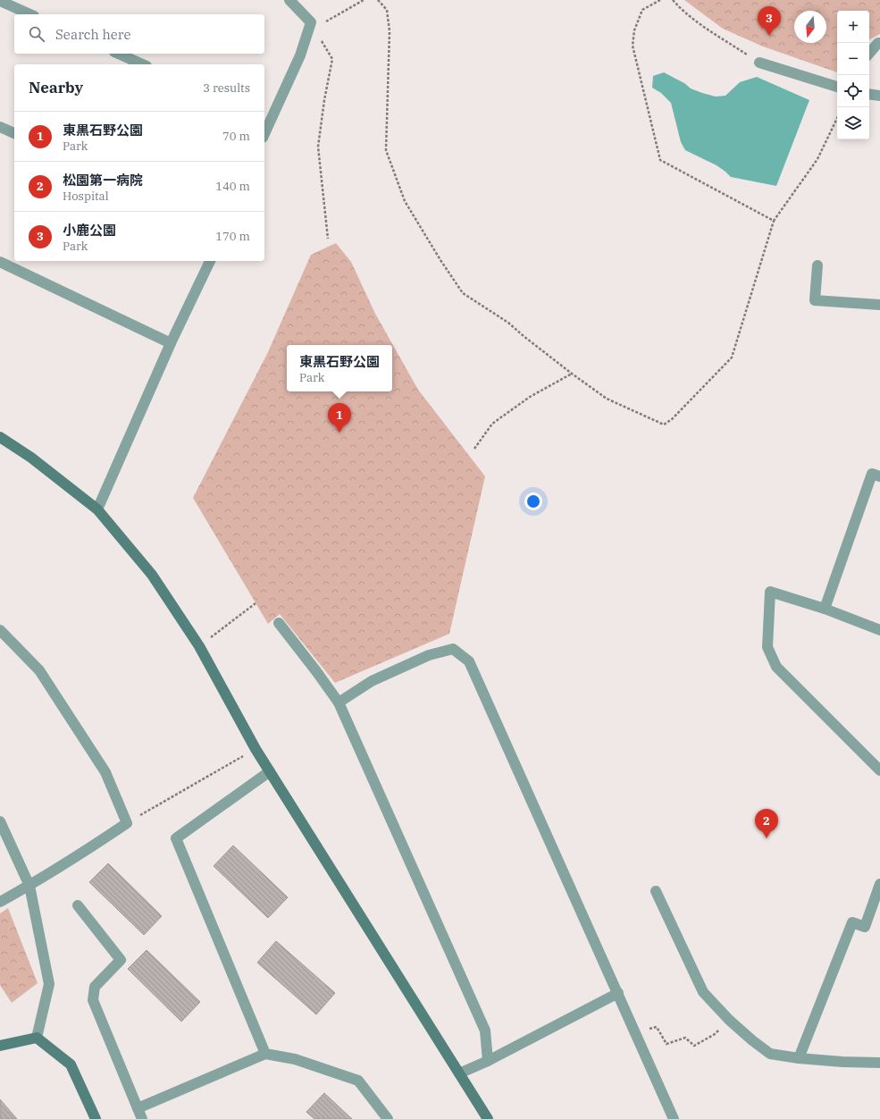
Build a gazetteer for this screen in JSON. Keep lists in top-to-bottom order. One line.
{"north":"bottom","page":{"pins":["3","1","2"],"map_buttons":["+","−"],"search":"Search here","heading":["Nearby","3 results"],"list":[{"mark":"1","name":"東黒石野公園","note":"Park","value":"70 m"},{"mark":"2","name":"松園第一病院","note":"Hospital","value":"140 m"},{"mark":"3","name":"小鹿公園","note":"Park","value":"170 m"}],"popup":["東黒石野公園","Park"]}}
